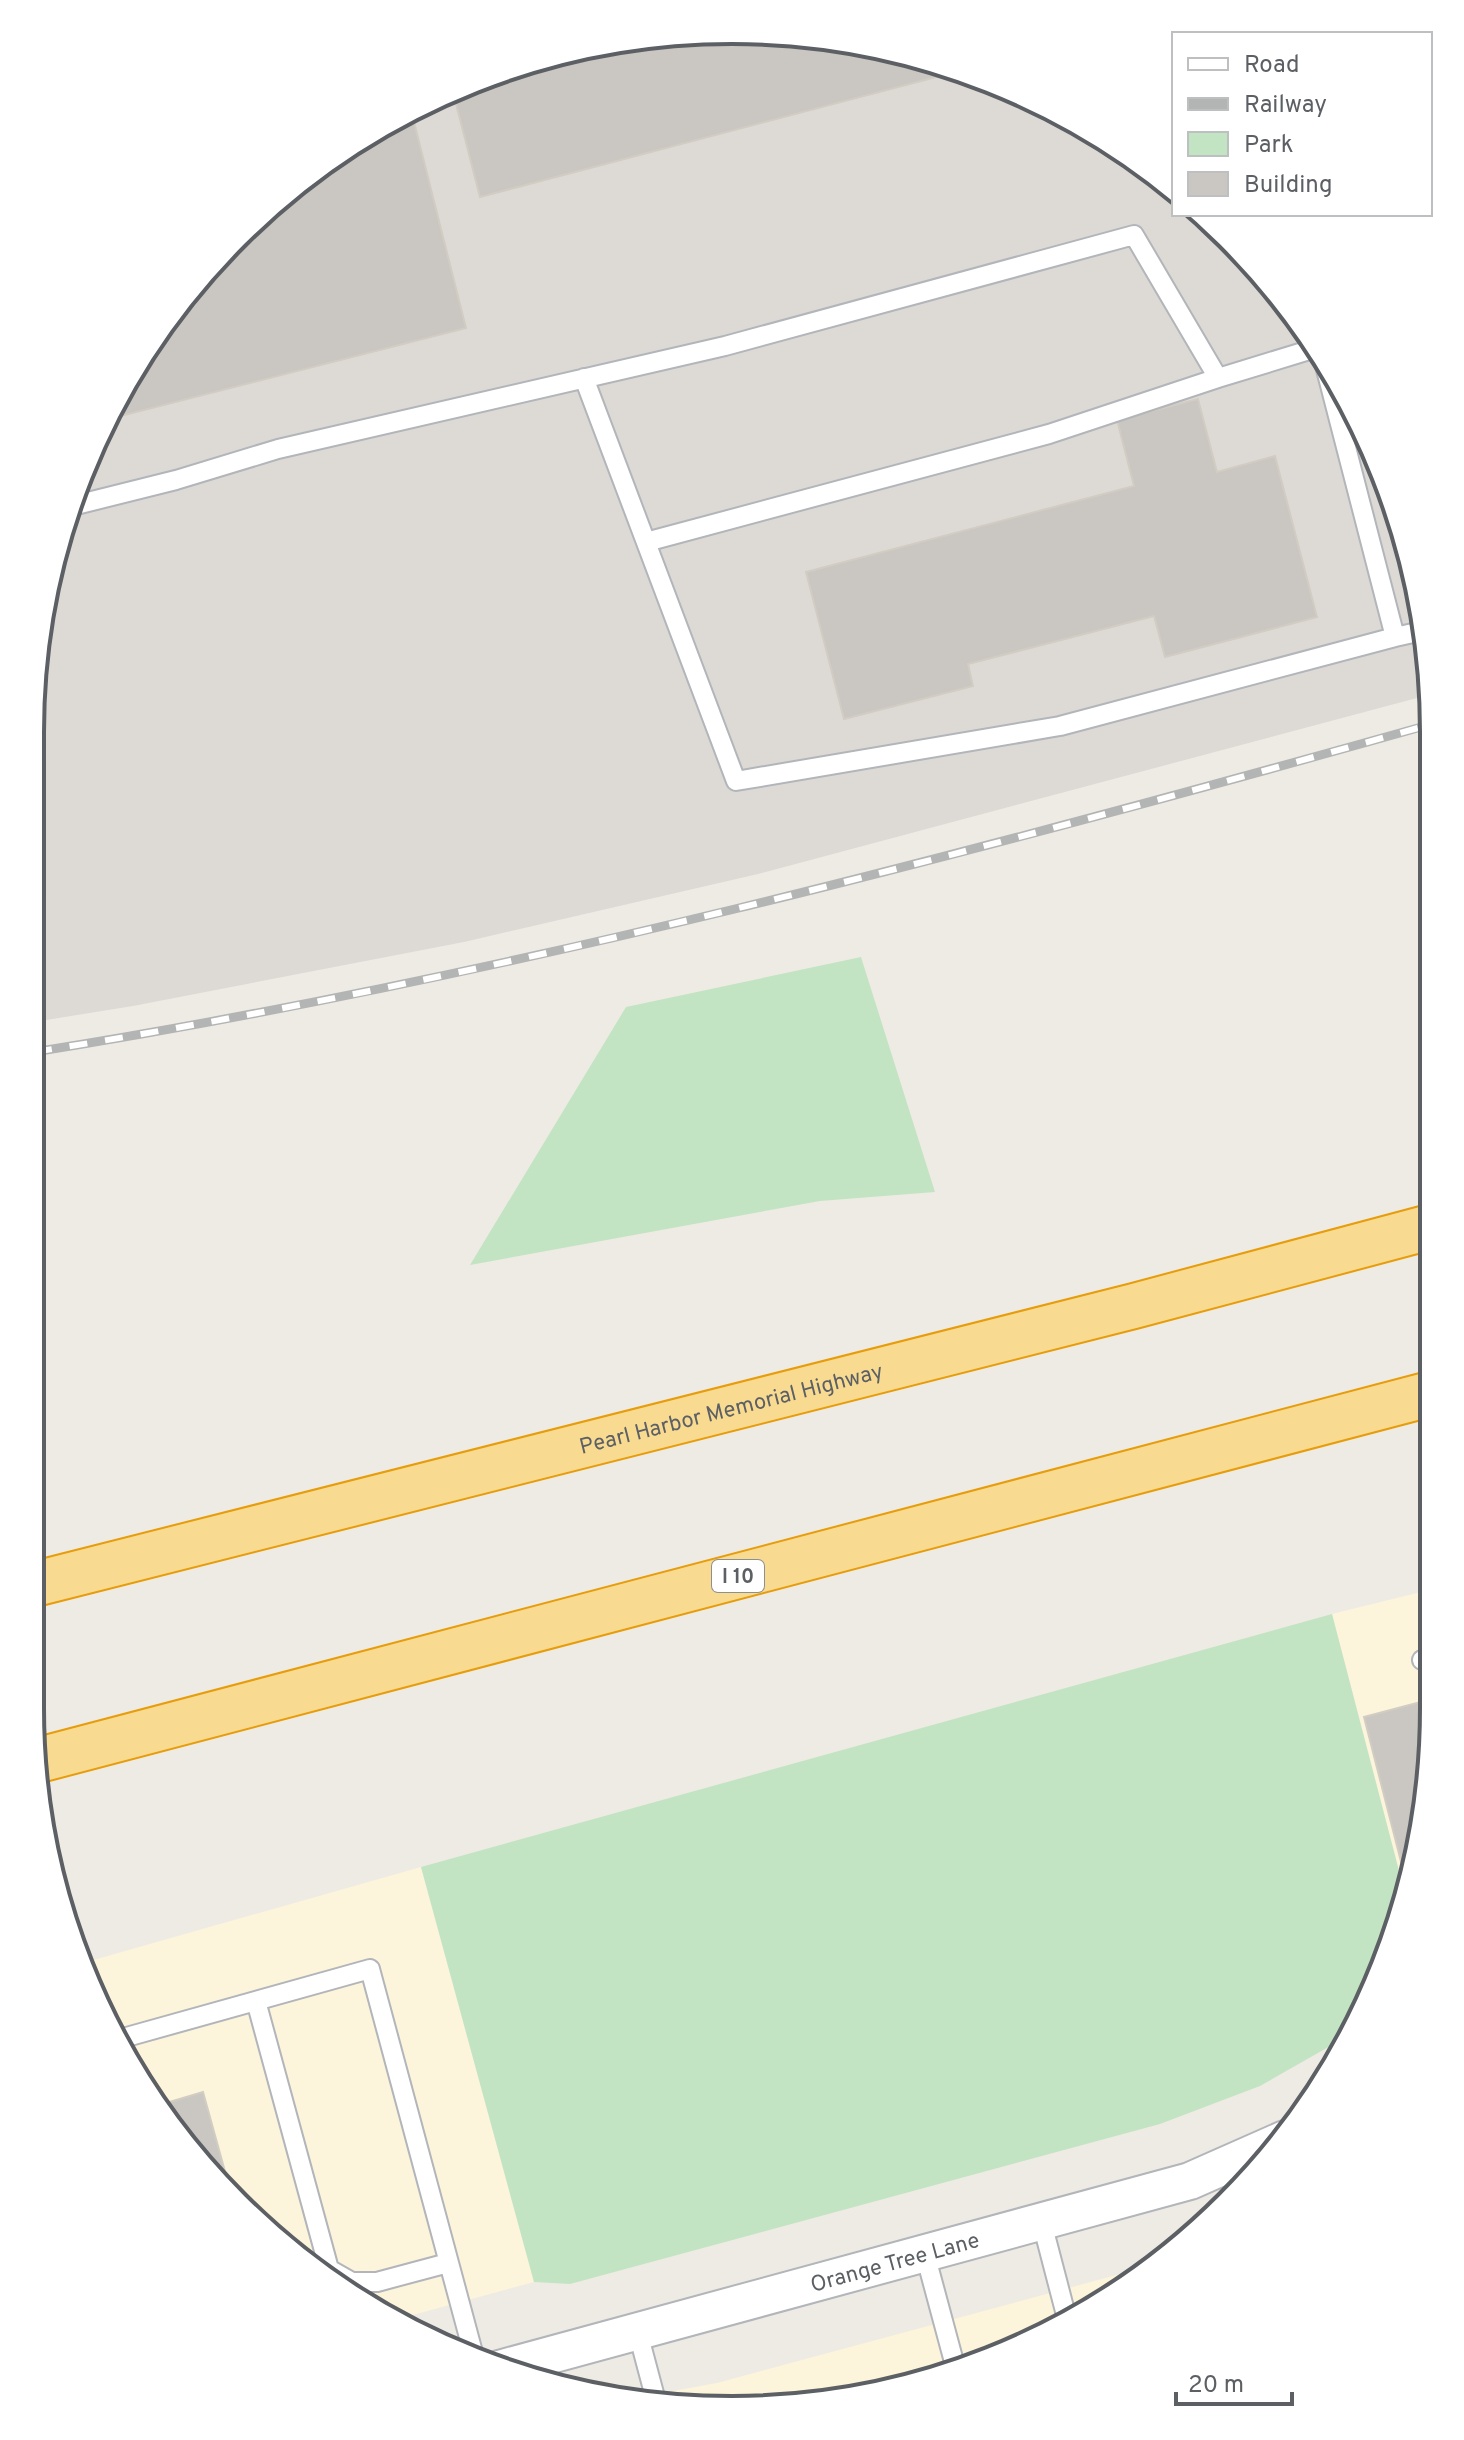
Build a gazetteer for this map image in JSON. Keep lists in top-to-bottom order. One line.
{"streets":{"highway":["Pearl Harbor Memorial Highway","I 10"],"street":["Orange Tree Lane"]},"legend":["Road","Railway","Park","Building"],"scale_bar":"20 m"}
